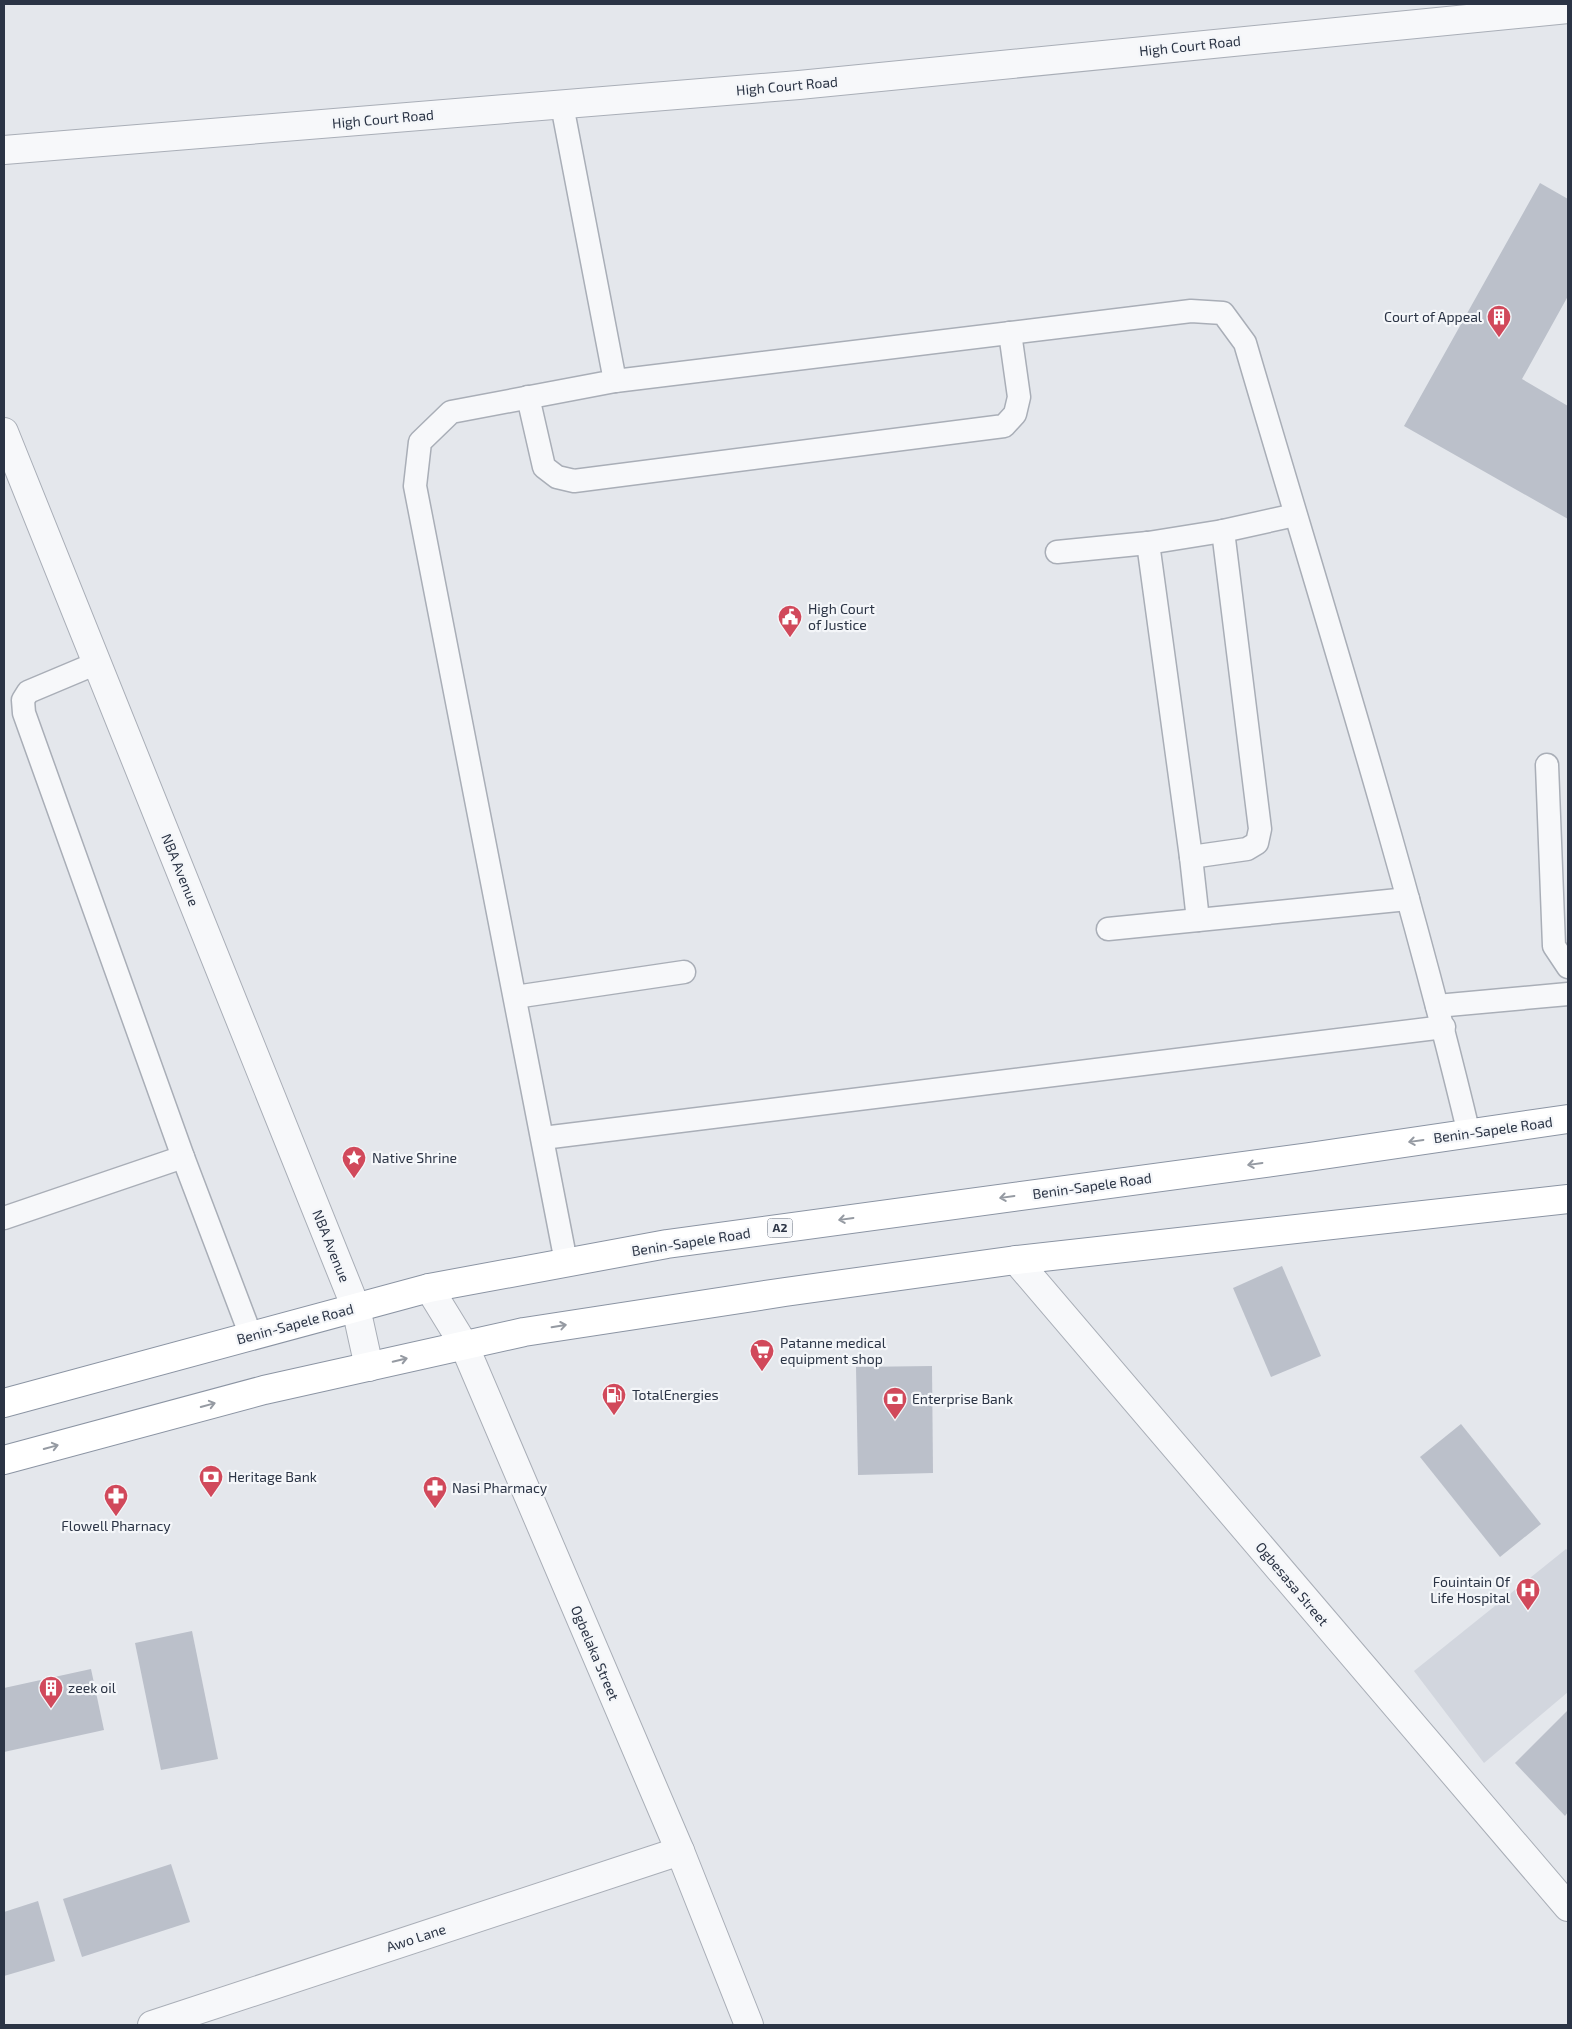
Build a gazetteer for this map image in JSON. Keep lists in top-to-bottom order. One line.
{"streets":{"highway":["Benin-Sapele Road","A2"],"street":["High Court Road","NBA Avenue","Ogbesasa Street","Ogbelaka Street","Awo Lane"]},"crossings":[["NBA Avenue","Benin-Sapele Road"],["Benin-Sapele Road","Ogbelaka Street"],["Ogbelaka Street","Awo Lane"]],"places":{"building":["Court of Appeal","zeek oil"],"public building":["High Court of Justice"],"place":["Native Shrine"],"supermarket":["Patanne medical equipment shop"],"fuel station":["TotalEnergies"],"bank":["Enterprise Bank","Heritage Bank"],"pharmacy":["Nasi Pharmacy","Flowell Pharnacy"],"hospital":["Fouintain Of Life Hospital"]}}
